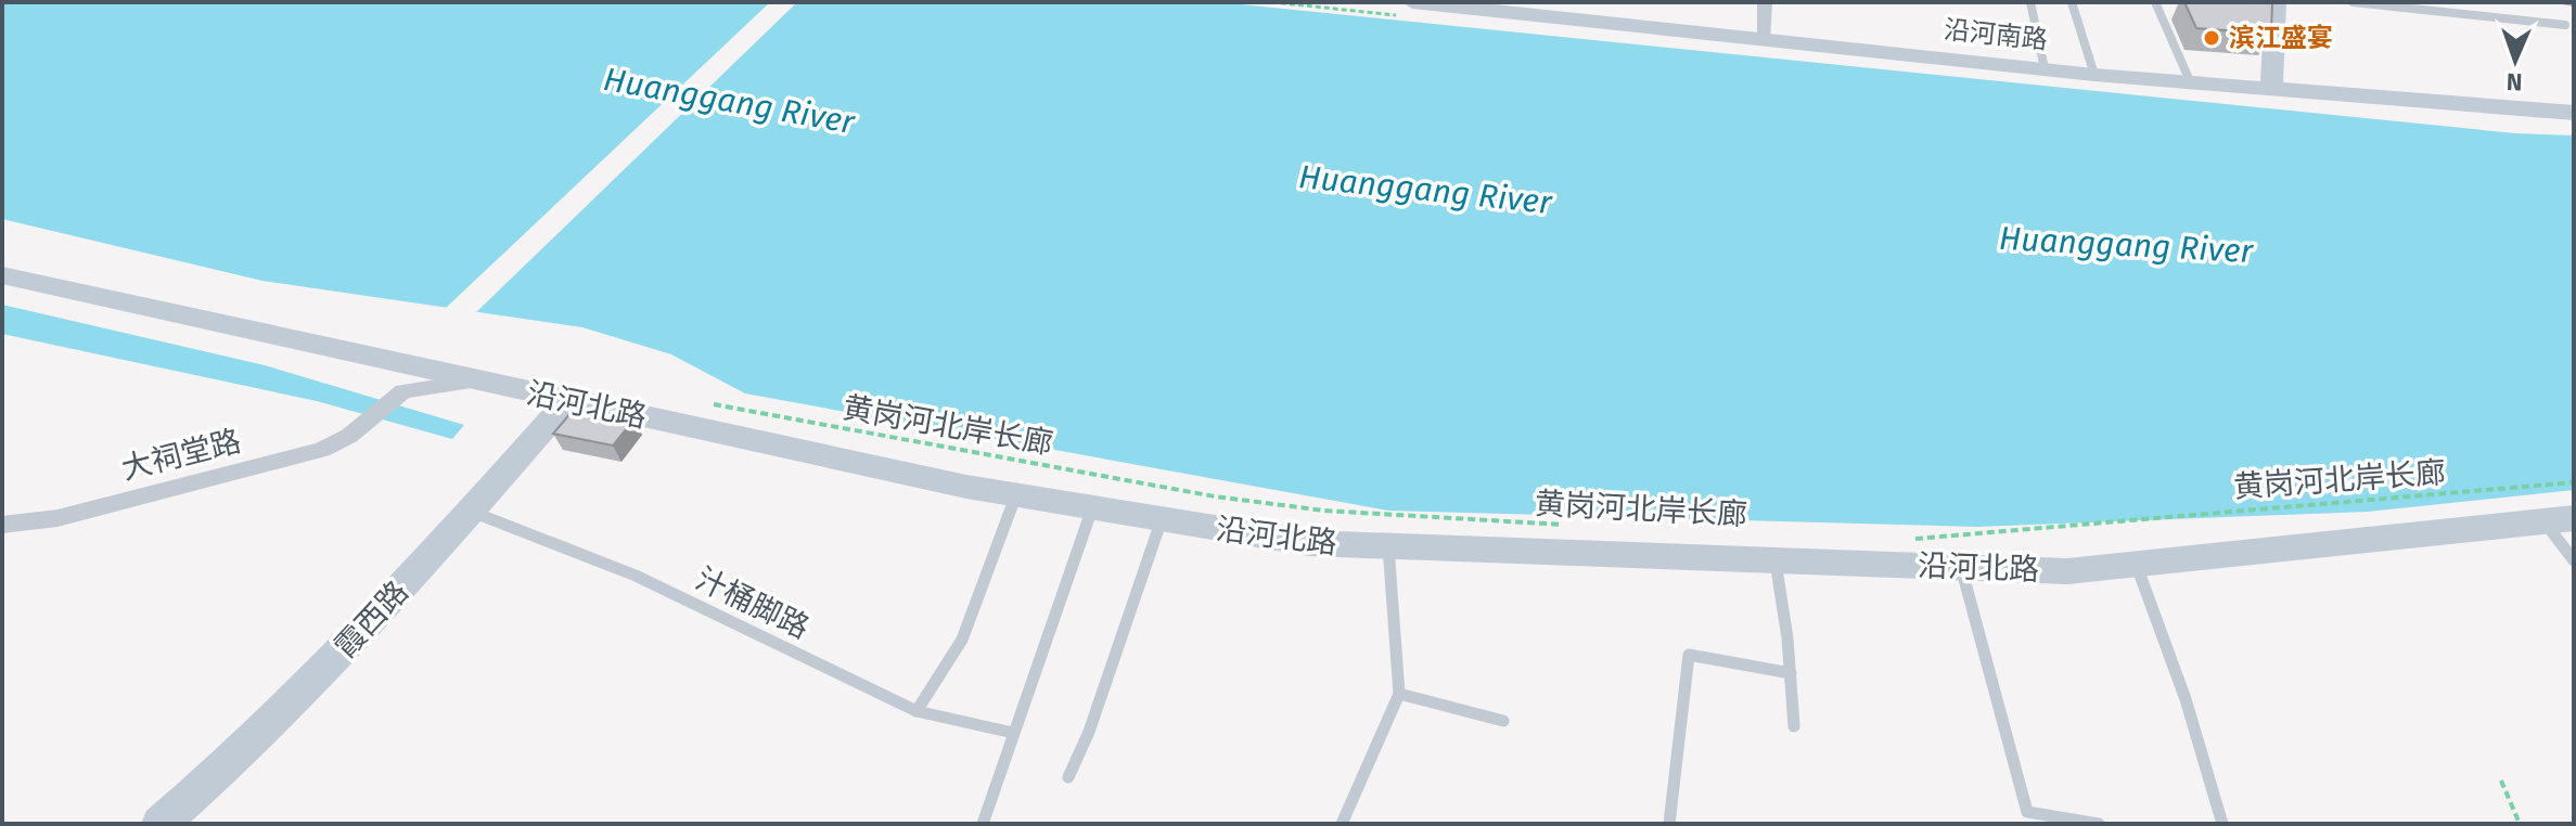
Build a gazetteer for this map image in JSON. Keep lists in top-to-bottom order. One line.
{"streets":{"street":["沿河南路","沿河北路","大祠堂路","霞西路"],"lane":["汁桶脚路"],"path":["黄岗河北岸长廊"]},"crossings":[["沿河北路","大祠堂路"],["沿河北路","霞西路"],["汁桶脚路","霞西路"]],"water":["Huanggang River"],"places":["滨江盛宴"],"north":"bottom"}
